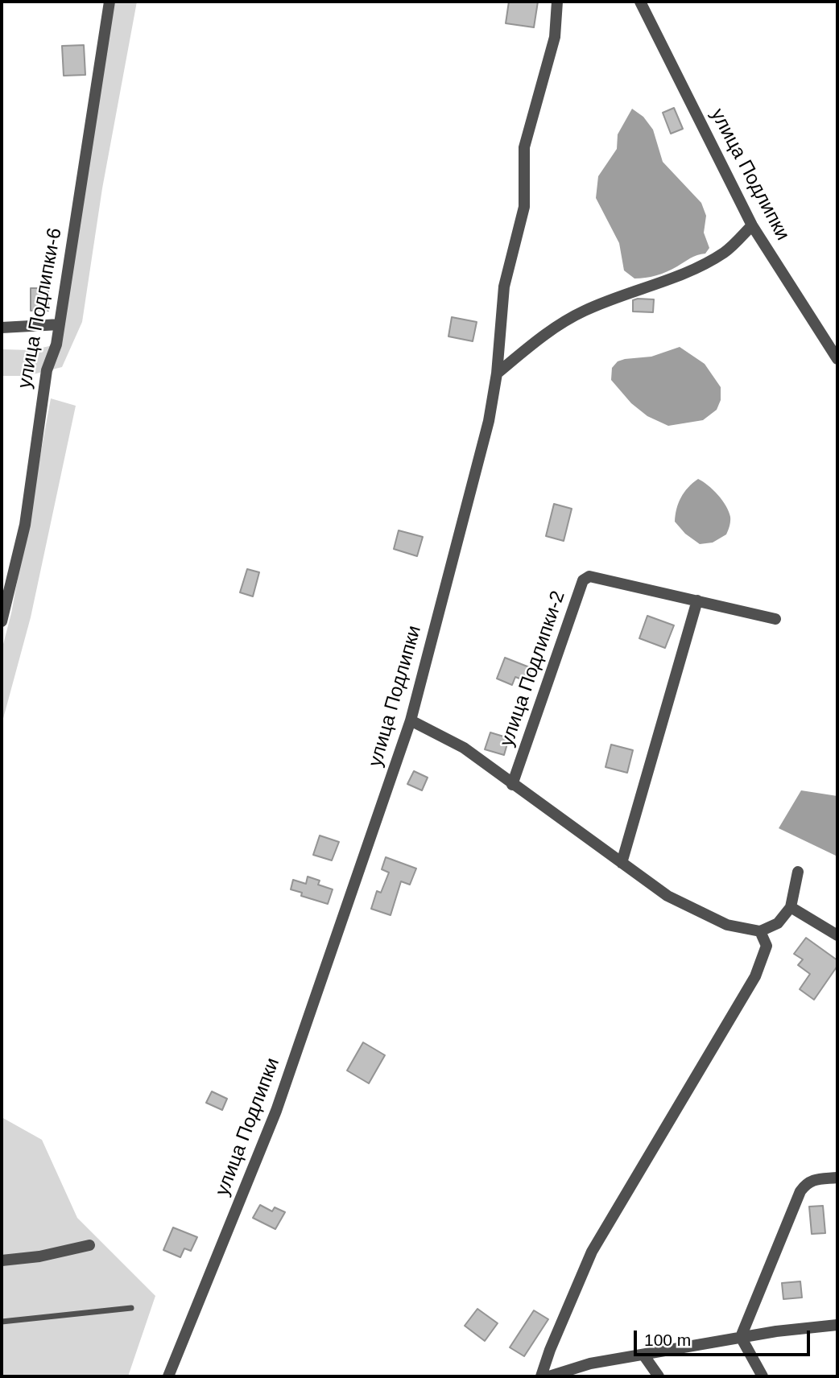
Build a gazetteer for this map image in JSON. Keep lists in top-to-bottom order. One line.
{"streets":{"street":["улица Подлипки","улица Подлипки-6","улица Подлипки-2"]},"crossings":[["улица Подлипки","улица Подлипки-2"]],"scale_bar":"100 m"}
